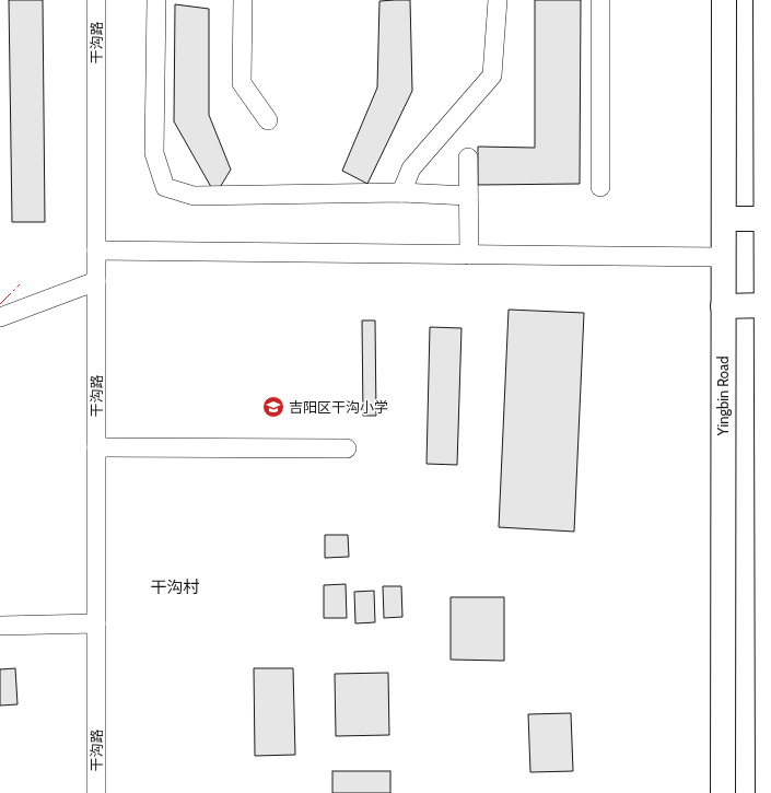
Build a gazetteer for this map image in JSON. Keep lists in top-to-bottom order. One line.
{"streets":{"highway":["Yingbin Road"],"street":["干沟路"]},"districts":["干沟村"],"places":{"school or university":["吉阳区干沟小学"]}}
